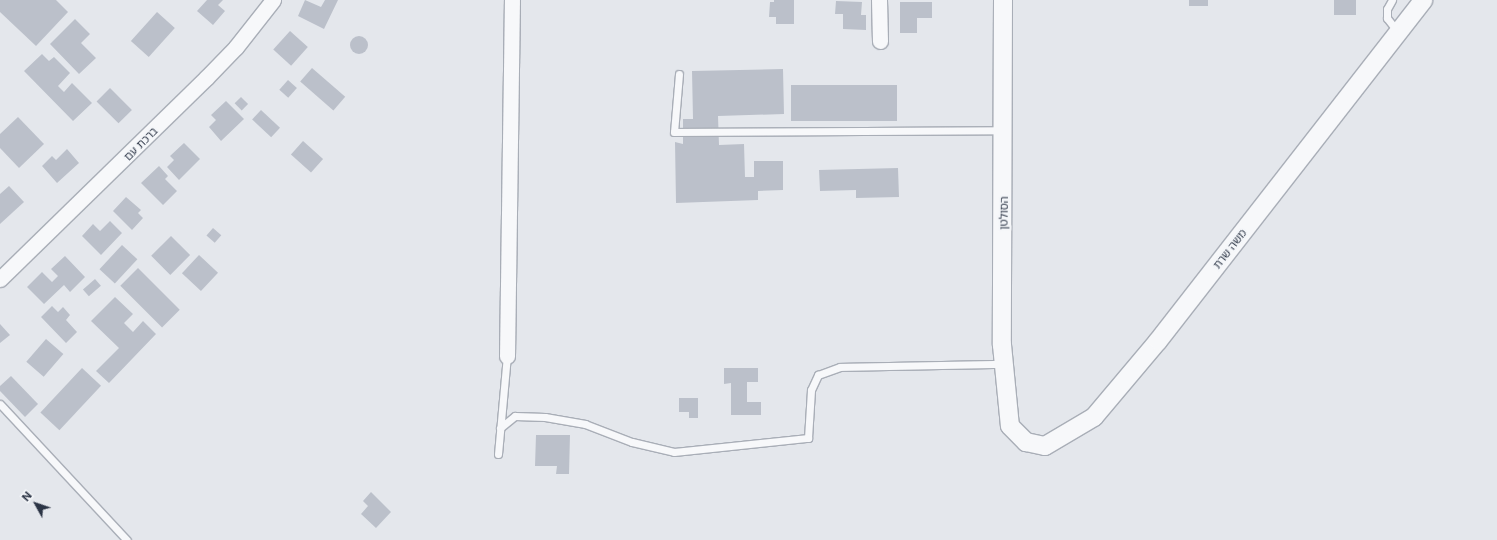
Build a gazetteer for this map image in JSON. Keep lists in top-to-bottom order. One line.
{"streets":{"street":["ברכת עם","הסולטן","משה שרת"]},"crossings":[["הסולטן","משה שרת"]],"north":"top left"}
